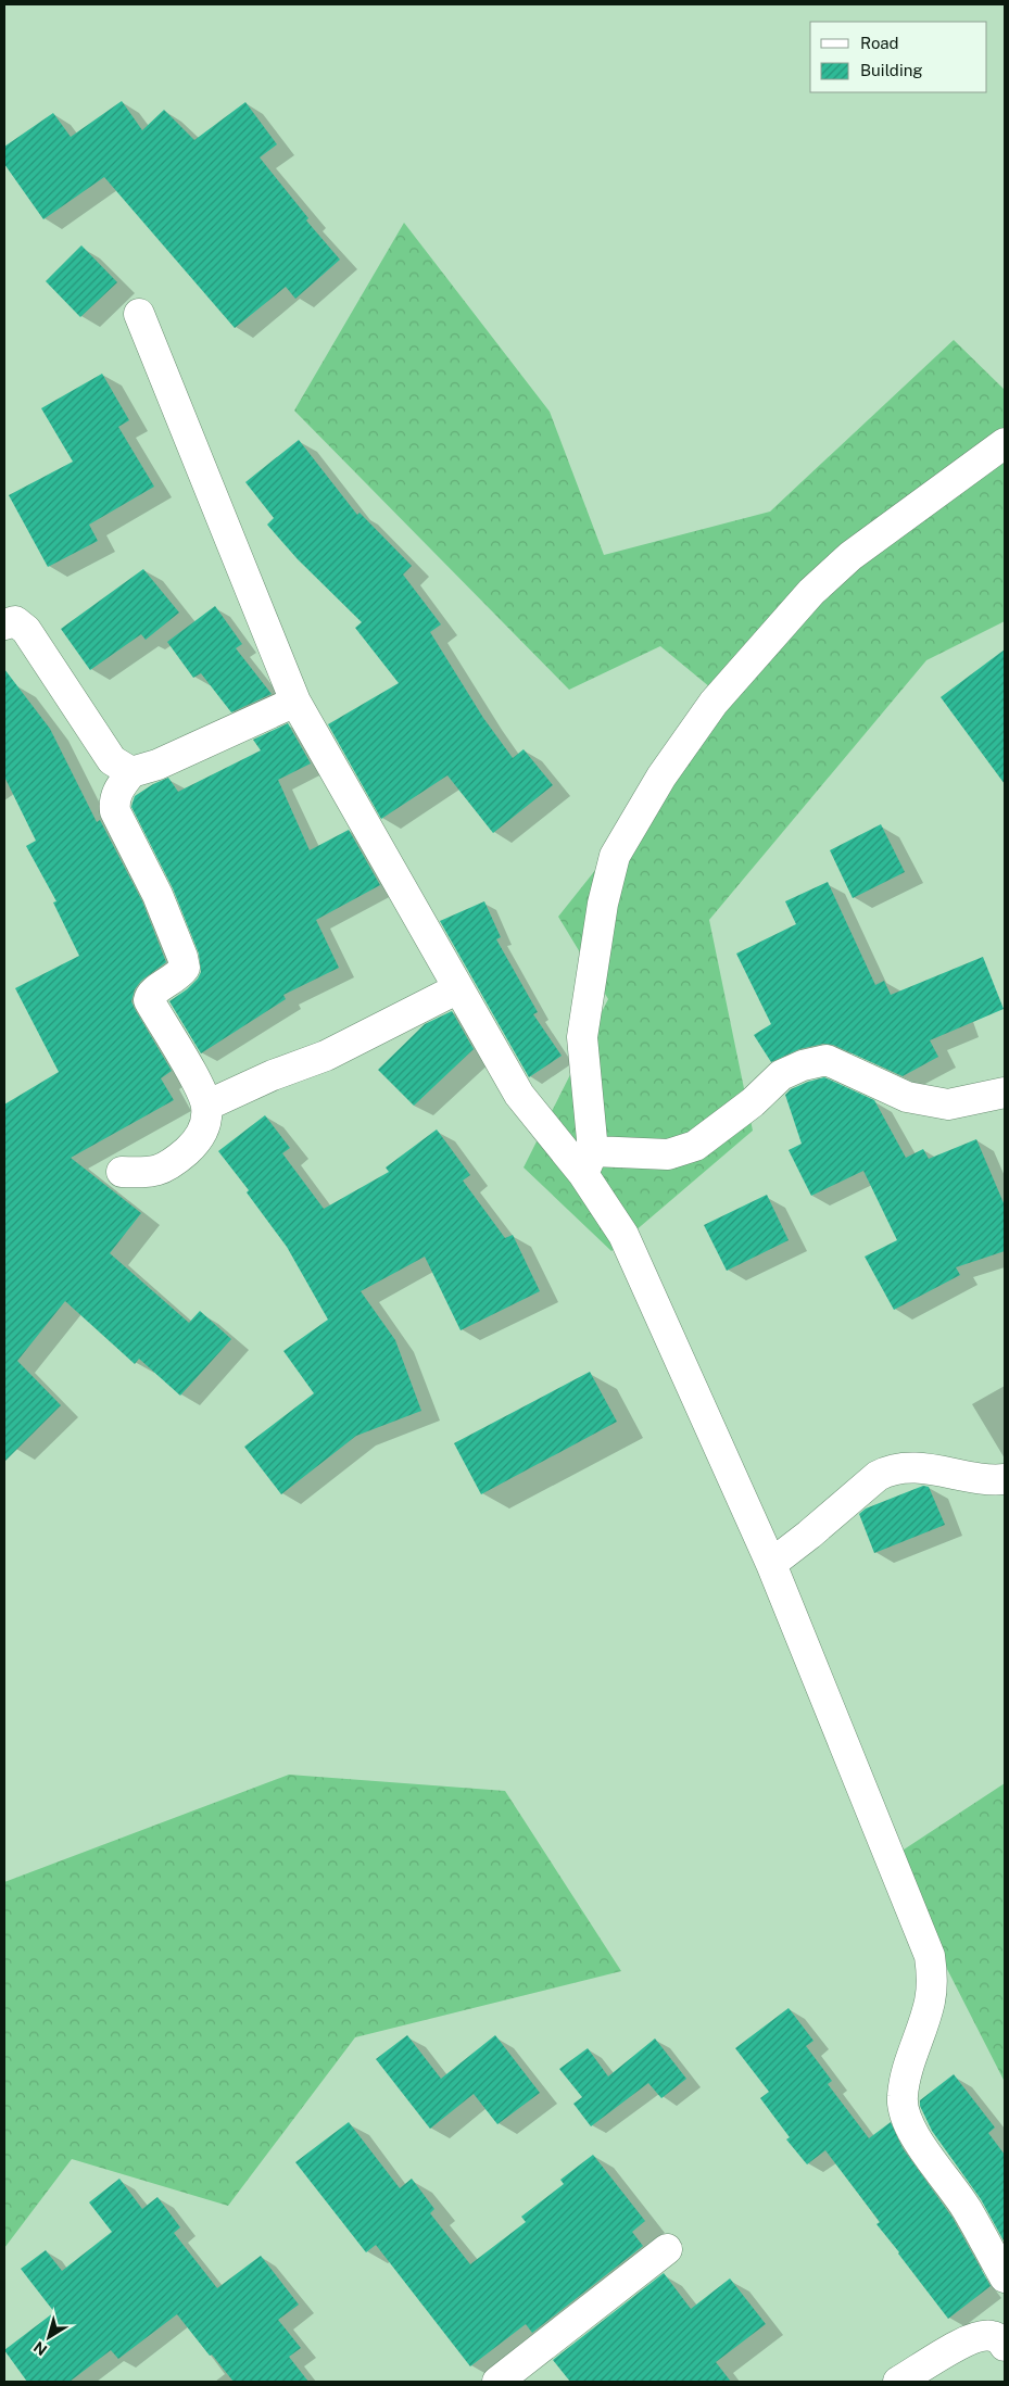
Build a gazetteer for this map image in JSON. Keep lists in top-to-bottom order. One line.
{"legend":["Road","Building"],"north":"bottom left"}
